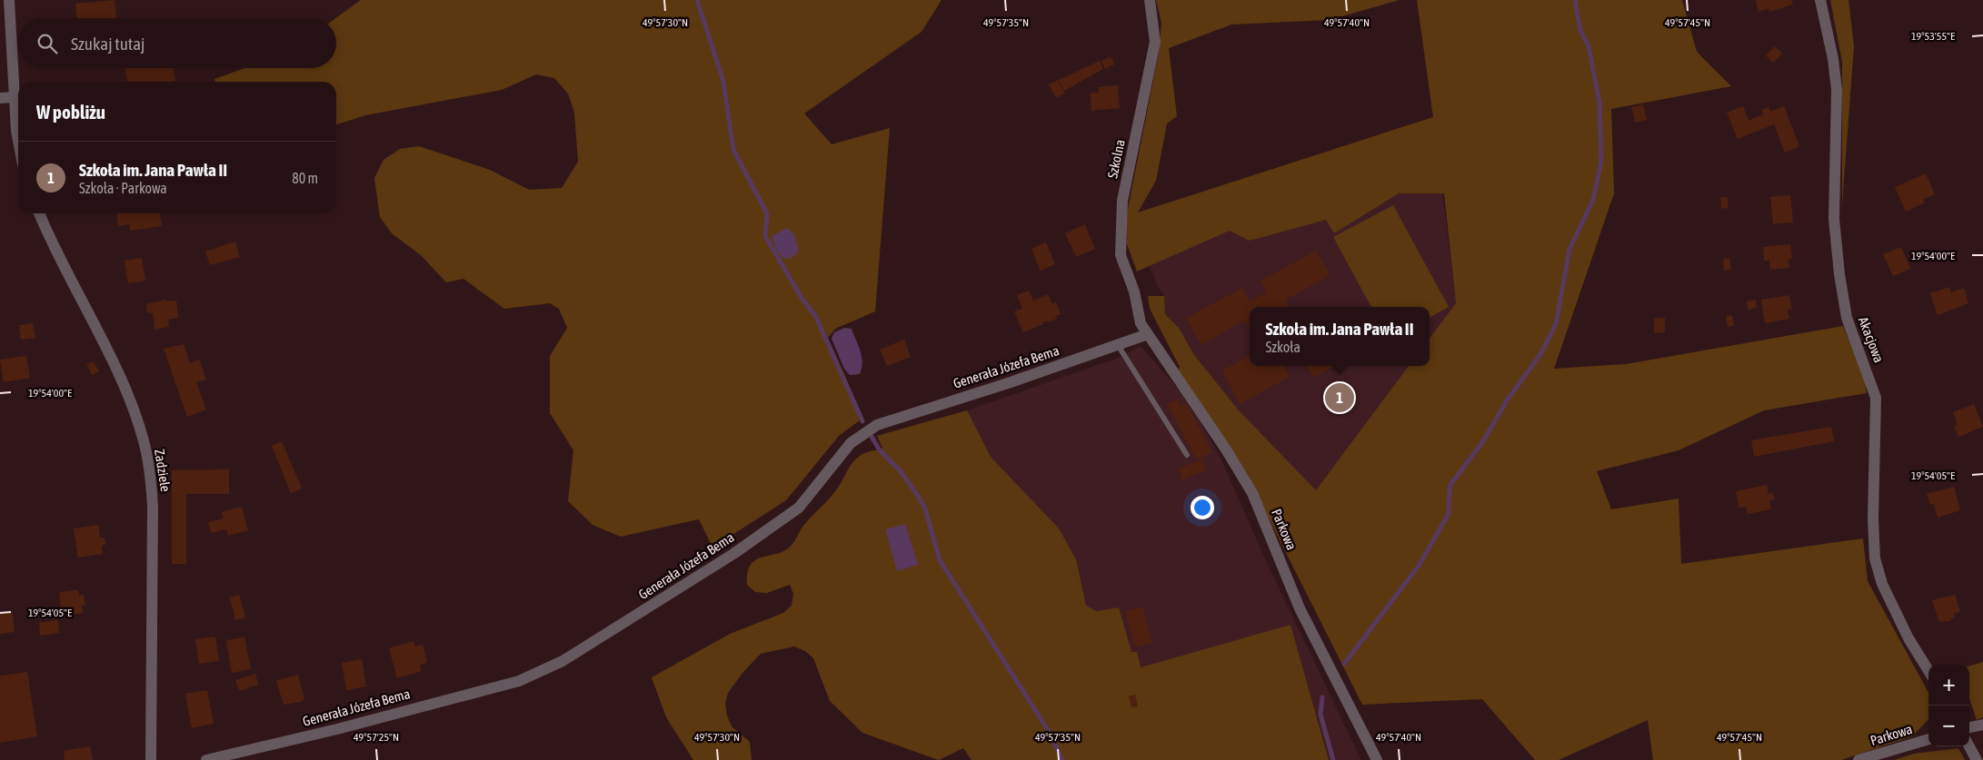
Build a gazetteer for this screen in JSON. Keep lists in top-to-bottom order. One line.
{"streets":{"street":["Szkolna","Akacjowa","Generała Józefa Bema","Zadziele","Parkowa"]},"crossings":[["Szkolna","Parkowa"],["Generała Józefa Bema","Parkowa"]],"page":{"search":"Szukaj tutaj","heading":"W pobliżu","list":[{"mark":"1","name":"Szkoła im. Jana Pawła II","note":"Szkoła · Parkowa","value":"80 m"}],"popup":["Szkoła im. Jana Pawła II","Szkoła"],"pins":"1","map_buttons":["+","−"]},"coordinates":["49°57'30\"N","49°57'35\"N","49°57'40\"N","49°57'45\"N","19°53'55\"E","19°54'00\"E","19°54'05\"E","49°57'25\"N"]}
